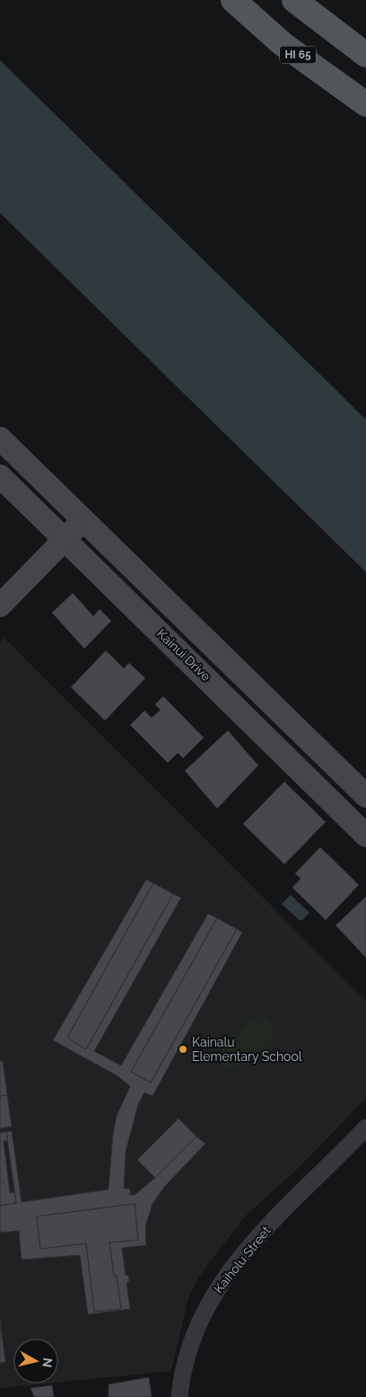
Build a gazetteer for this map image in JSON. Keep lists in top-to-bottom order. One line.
{"streets":{"main road":["HI 65"],"street":["Kainui Drive","Kaiholu Street"]},"places":["Kainalu Elementary School"],"north":"right"}
